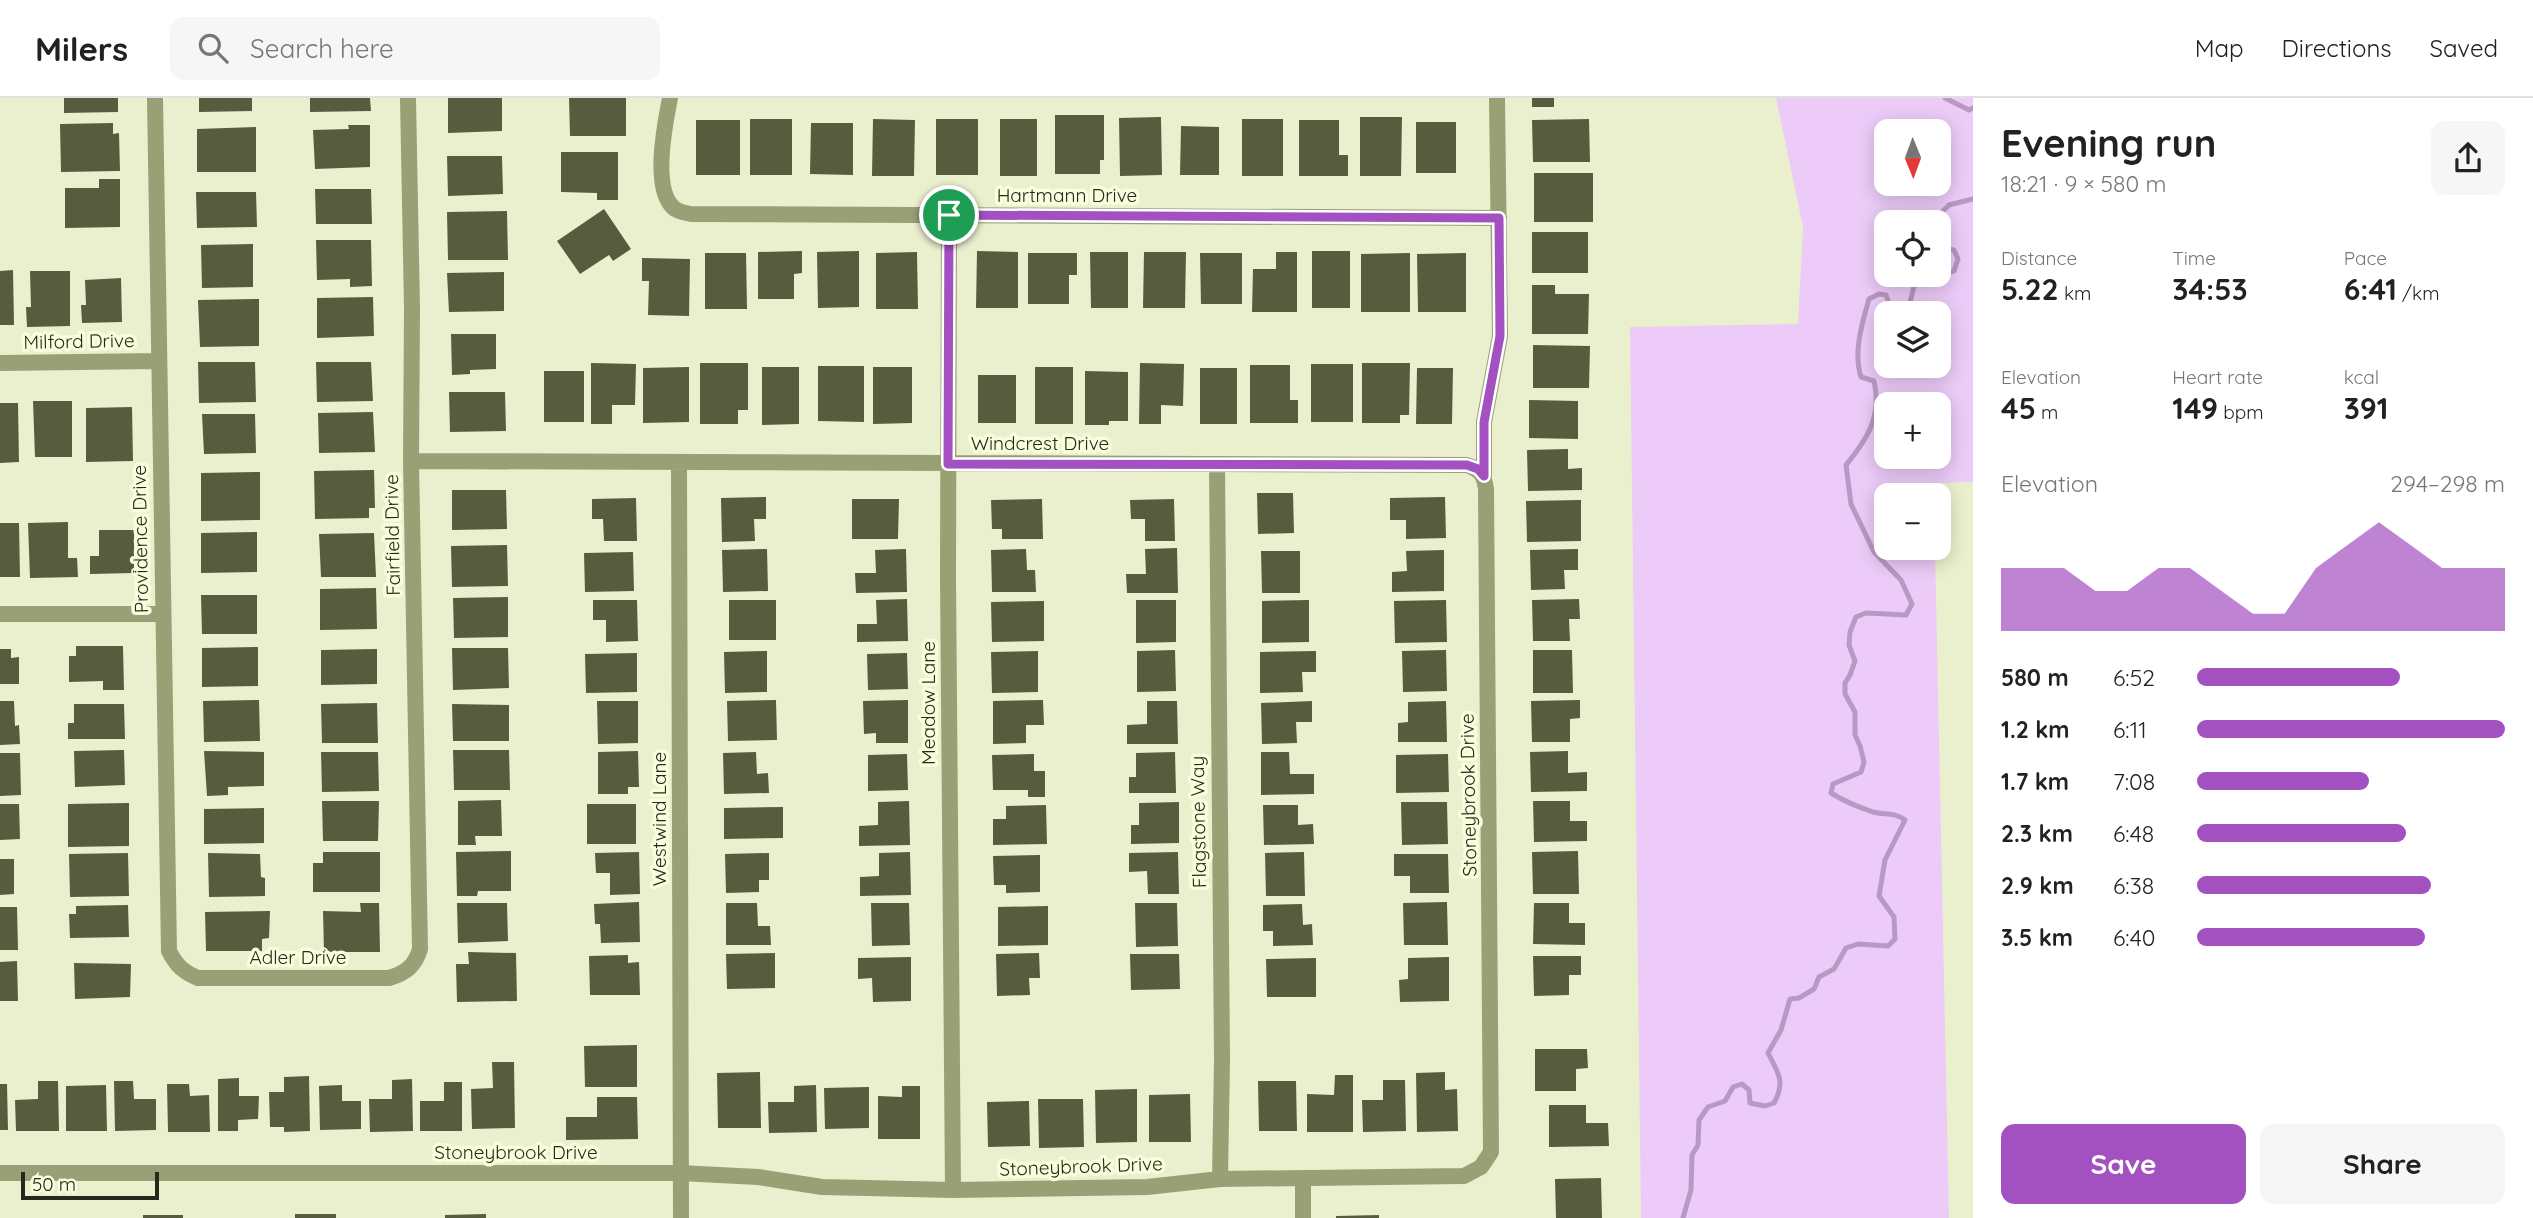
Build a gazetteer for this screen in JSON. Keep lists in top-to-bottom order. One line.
{"streets":{"street":["Hartmann Drive","Milford Drive","Windcrest Drive","Fairfield Drive","Providence Drive","Meadow Lane","Stoneybrook Drive","Westwind Lane","Flagstone Way","Adler Drive"]},"crossings":[["Hartmann Drive","Meadow Lane"],["Hartmann Drive","Stoneybrook Drive"],["Milford Drive","Providence Drive"],["Windcrest Drive","Fairfield Drive"],["Windcrest Drive","Meadow Lane"],["Windcrest Drive","Stoneybrook Drive"],["Windcrest Drive","Westwind Lane"],["Windcrest Drive","Flagstone Way"],["Fairfield Drive","Adler Drive"],["Providence Drive","Adler Drive"],["Meadow Lane","Stoneybrook Drive"],["Stoneybrook Drive","Westwind Lane"],["Stoneybrook Drive","Flagstone Way"]],"scale_bar":"50 m","north":"bottom","page":{"header":"Milers","search":"Search here","nav":["Map","Directions","Saved"],"heading":["Evening run","18:21 · 9 × 580 m"],"map_buttons":["+","−"],"stats":[["Distance","5.22 km"],["Time","34:53"],["Pace","6:41 /km"],["Elevation","45 m"],["Heart rate","149 bpm"],["kcal","391"]],"chart":["Elevation","294–298 m"],"list":[{"name":"580 m","note":"6:52"},{"name":"1.2 km","note":"6:11"},{"name":"1.7 km","note":"7:08"},{"name":"2.3 km","note":"6:48"},{"name":"2.9 km","note":"6:38"},{"name":"3.5 km","note":"6:40"}],"buttons":["Save","Share"],"scale":"50 m"}}
